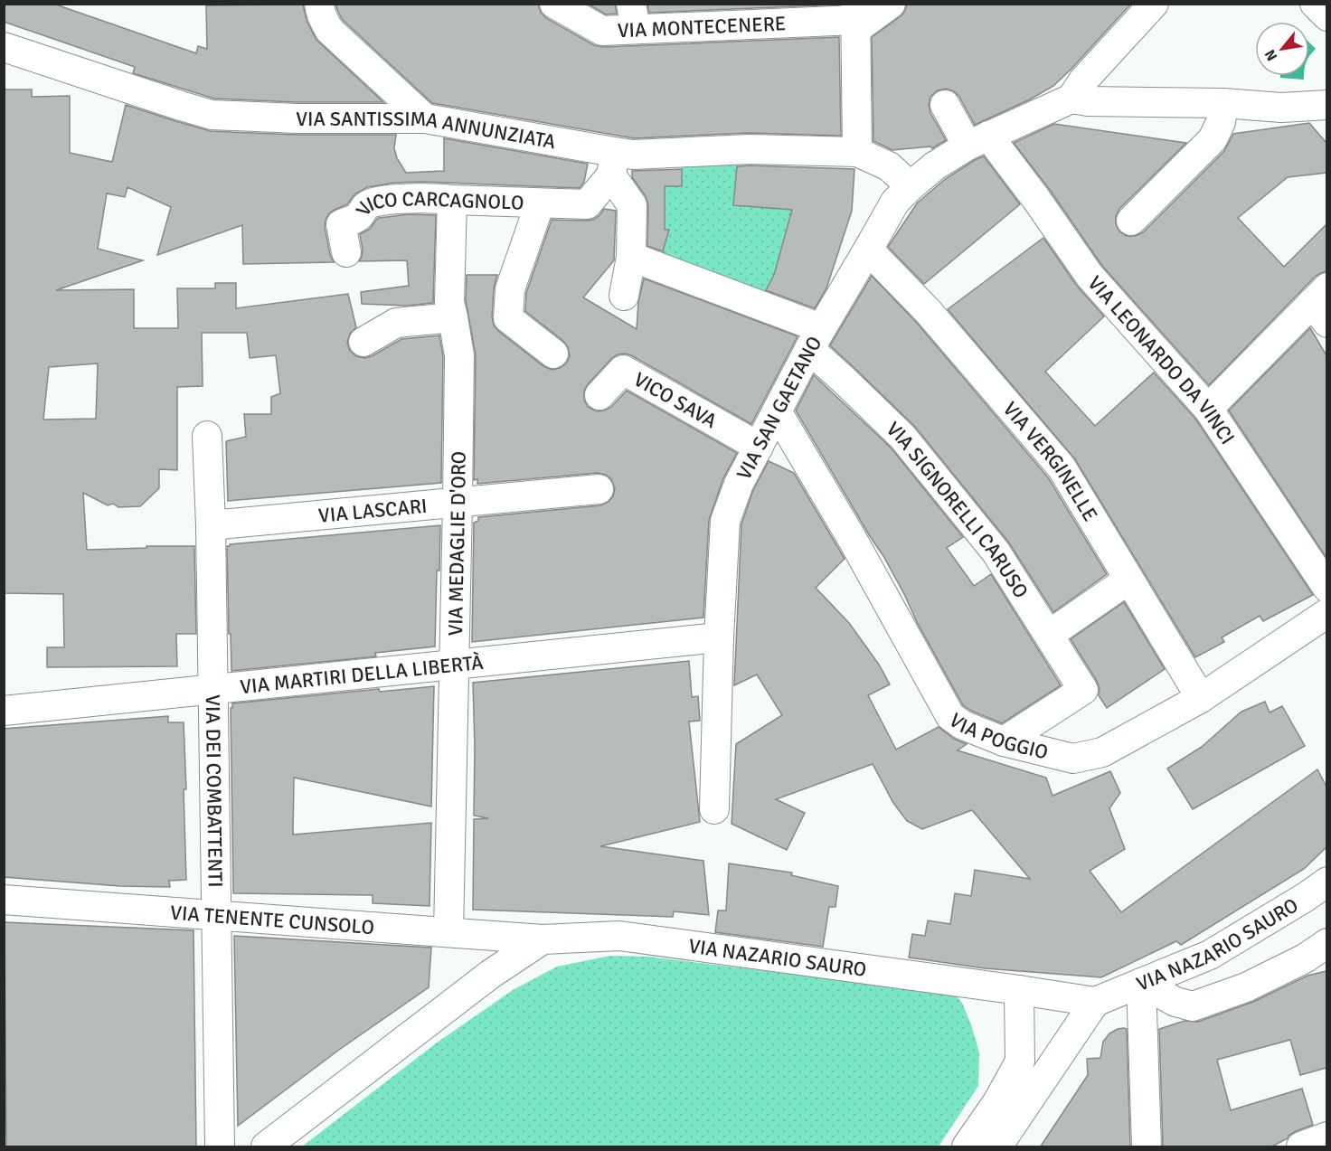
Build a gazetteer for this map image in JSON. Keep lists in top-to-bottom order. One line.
{"streets":{"street":["VIA MONTECENERE","VIA SANTISSIMA ANNUNZIATA","VICO CARCAGNOLO","VIA LEONARDO DA VINCI","VICO SAVA","VIA SAN GAETANO","VIA VERGINELLE","VIA LASCARI","VIA SIGNORELLI CARUSO","VIA MEDAGLIE D'ORO","VIA MARTIRI DELLA LIBERTÀ","VIA POGGIO","VIA DEI COMBATTENTI","VIA TENENTE CUNSOLO","VIA NAZARIO SAURO"]},"crossings":[["VIA SANTISSIMA ANNUNZIATA","VICO CARCAGNOLO"],["VICO CARCAGNOLO","VIA MEDAGLIE D'ORO"],["VIA LEONARDO DA VINCI","VIA SAN GAETANO"],["VICO SAVA","VIA SAN GAETANO"],["VIA SAN GAETANO","VIA VERGINELLE"],["VIA SAN GAETANO","VIA SIGNORELLI CARUSO"],["VIA SAN GAETANO","VIA MARTIRI DELLA LIBERTÀ"],["VIA SAN GAETANO","VIA POGGIO"],["VIA VERGINELLE","VIA POGGIO"],["VIA LASCARI","VIA MEDAGLIE D'ORO"],["VIA LASCARI","VIA DEI COMBATTENTI"],["VIA SIGNORELLI CARUSO","VIA POGGIO"],["VIA MEDAGLIE D'ORO","VIA MARTIRI DELLA LIBERTÀ"],["VIA MEDAGLIE D'ORO","VIA TENENTE CUNSOLO"],["VIA MARTIRI DELLA LIBERTÀ","VIA DEI COMBATTENTI"],["VIA DEI COMBATTENTI","VIA TENENTE CUNSOLO"],["VIA TENENTE CUNSOLO","VIA NAZARIO SAURO"]],"north":"bottom left"}
